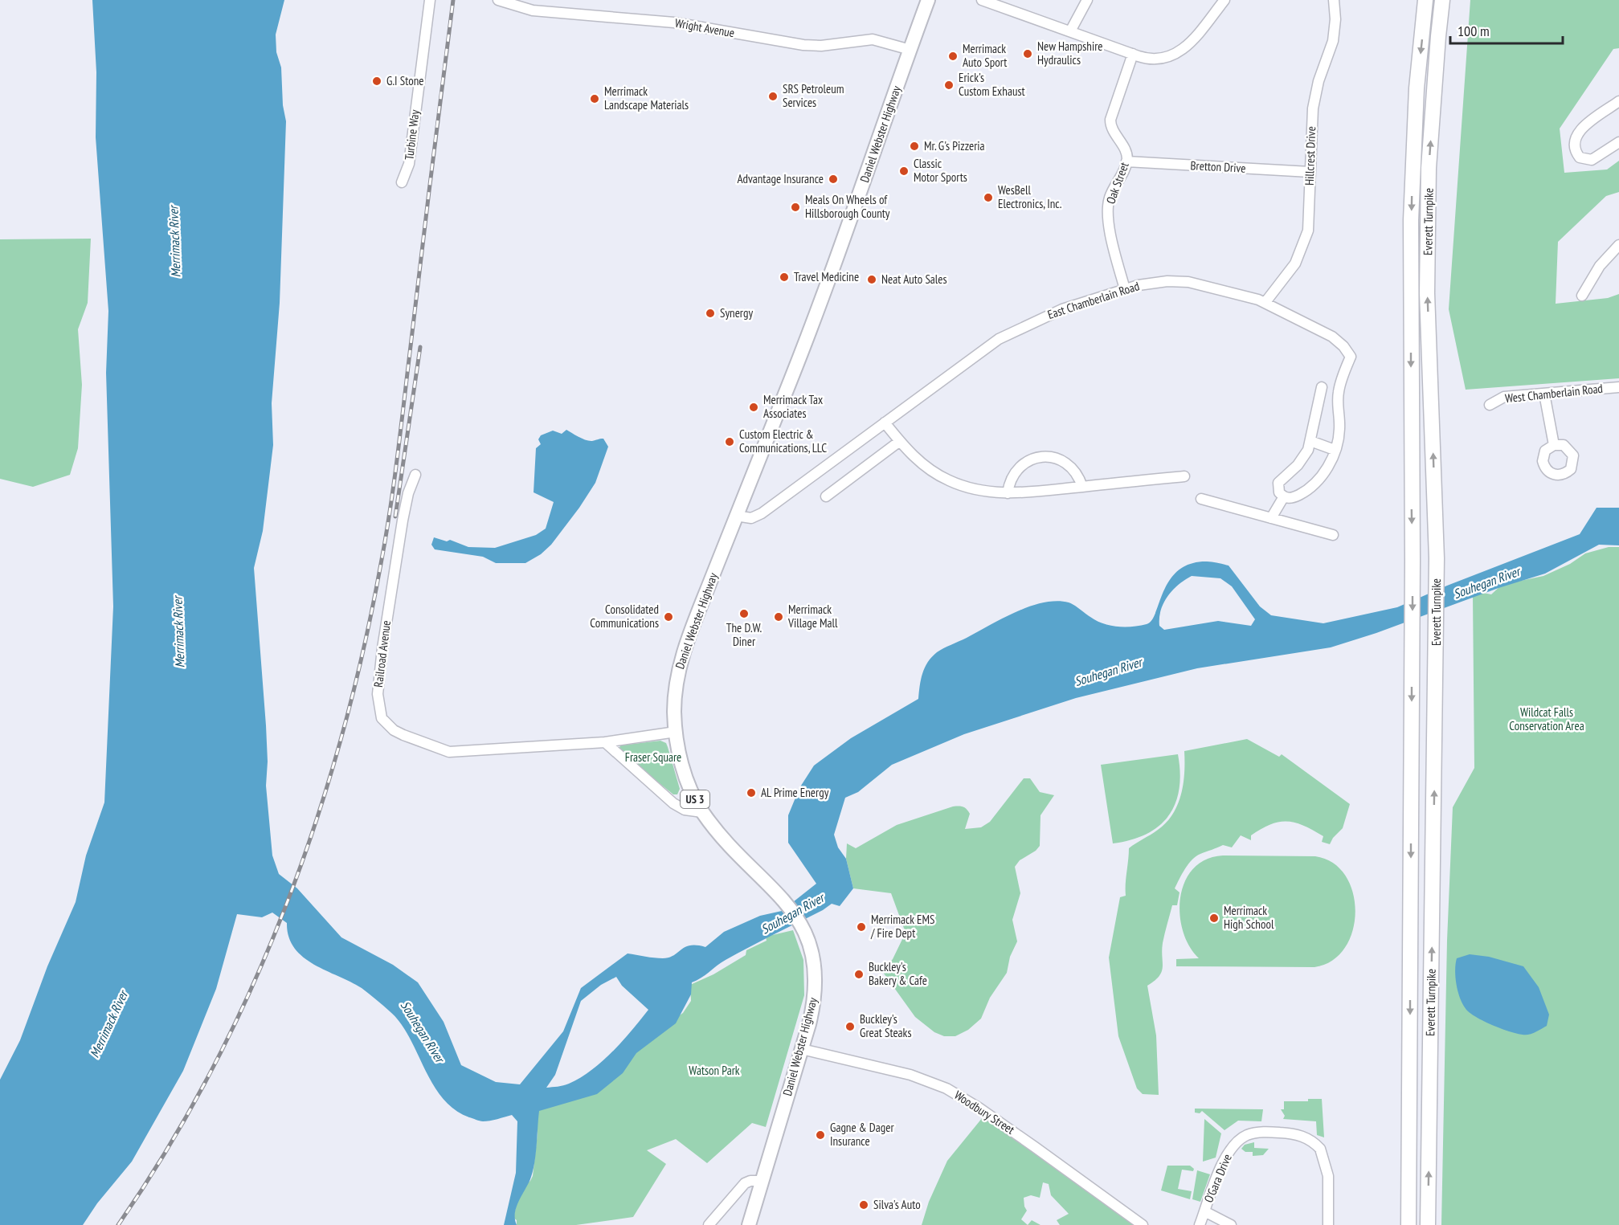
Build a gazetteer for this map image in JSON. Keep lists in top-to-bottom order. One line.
{"streets":{"highway":["Everett Turnpike"],"main road":["Daniel Webster Highway","US 3"],"street":["Wright Avenue","Turbine Way","Hillcrest Drive","Bretton Drive","Oak Street","East Chamberlain Road","West Chamberlain Road","Railroad Avenue","Woodbury Street","O'Gara Drive"]},"crossings":[["Wright Avenue","Daniel Webster Highway"],["Daniel Webster Highway","East Chamberlain Road"],["Daniel Webster Highway","Railroad Avenue"],["Daniel Webster Highway","Woodbury Street"],["Hillcrest Drive","Bretton Drive"],["Hillcrest Drive","East Chamberlain Road"],["Bretton Drive","Oak Street"],["Oak Street","East Chamberlain Road"]],"water":["Merrimack River","Souhegan River"],"parks":["Wildcat Falls Conservation Area","Fraser Square","Watson Park"],"places":["New Hampshire Hydraulics","Merrimack Auto Sport","G.I Stone","Erick's Custom Exhaust","SRS Petroleum Services","Merrimack Landscape Materials","Mr. G's Pizzeria","Classic Motor Sports","Advantage Insurance","WesBell Electronics, Inc.","Meals On Wheels of Hillsborough County","Travel Medicine","Neat Auto Sales","Synergy","Merrimack Tax Associates","Custom Electric & Communications, LLC","The D.W. Diner","Consolidated Communications","Merrimack Village Mall","AL Prime Energy","Merrimack High School","Merrimack EMS / Fire Dept","Buckley's Bakery & Cafe","Buckley's Great Steaks","Gagne & Dager Insurance","Silva's Auto"],"scale_bar":"100 m"}
